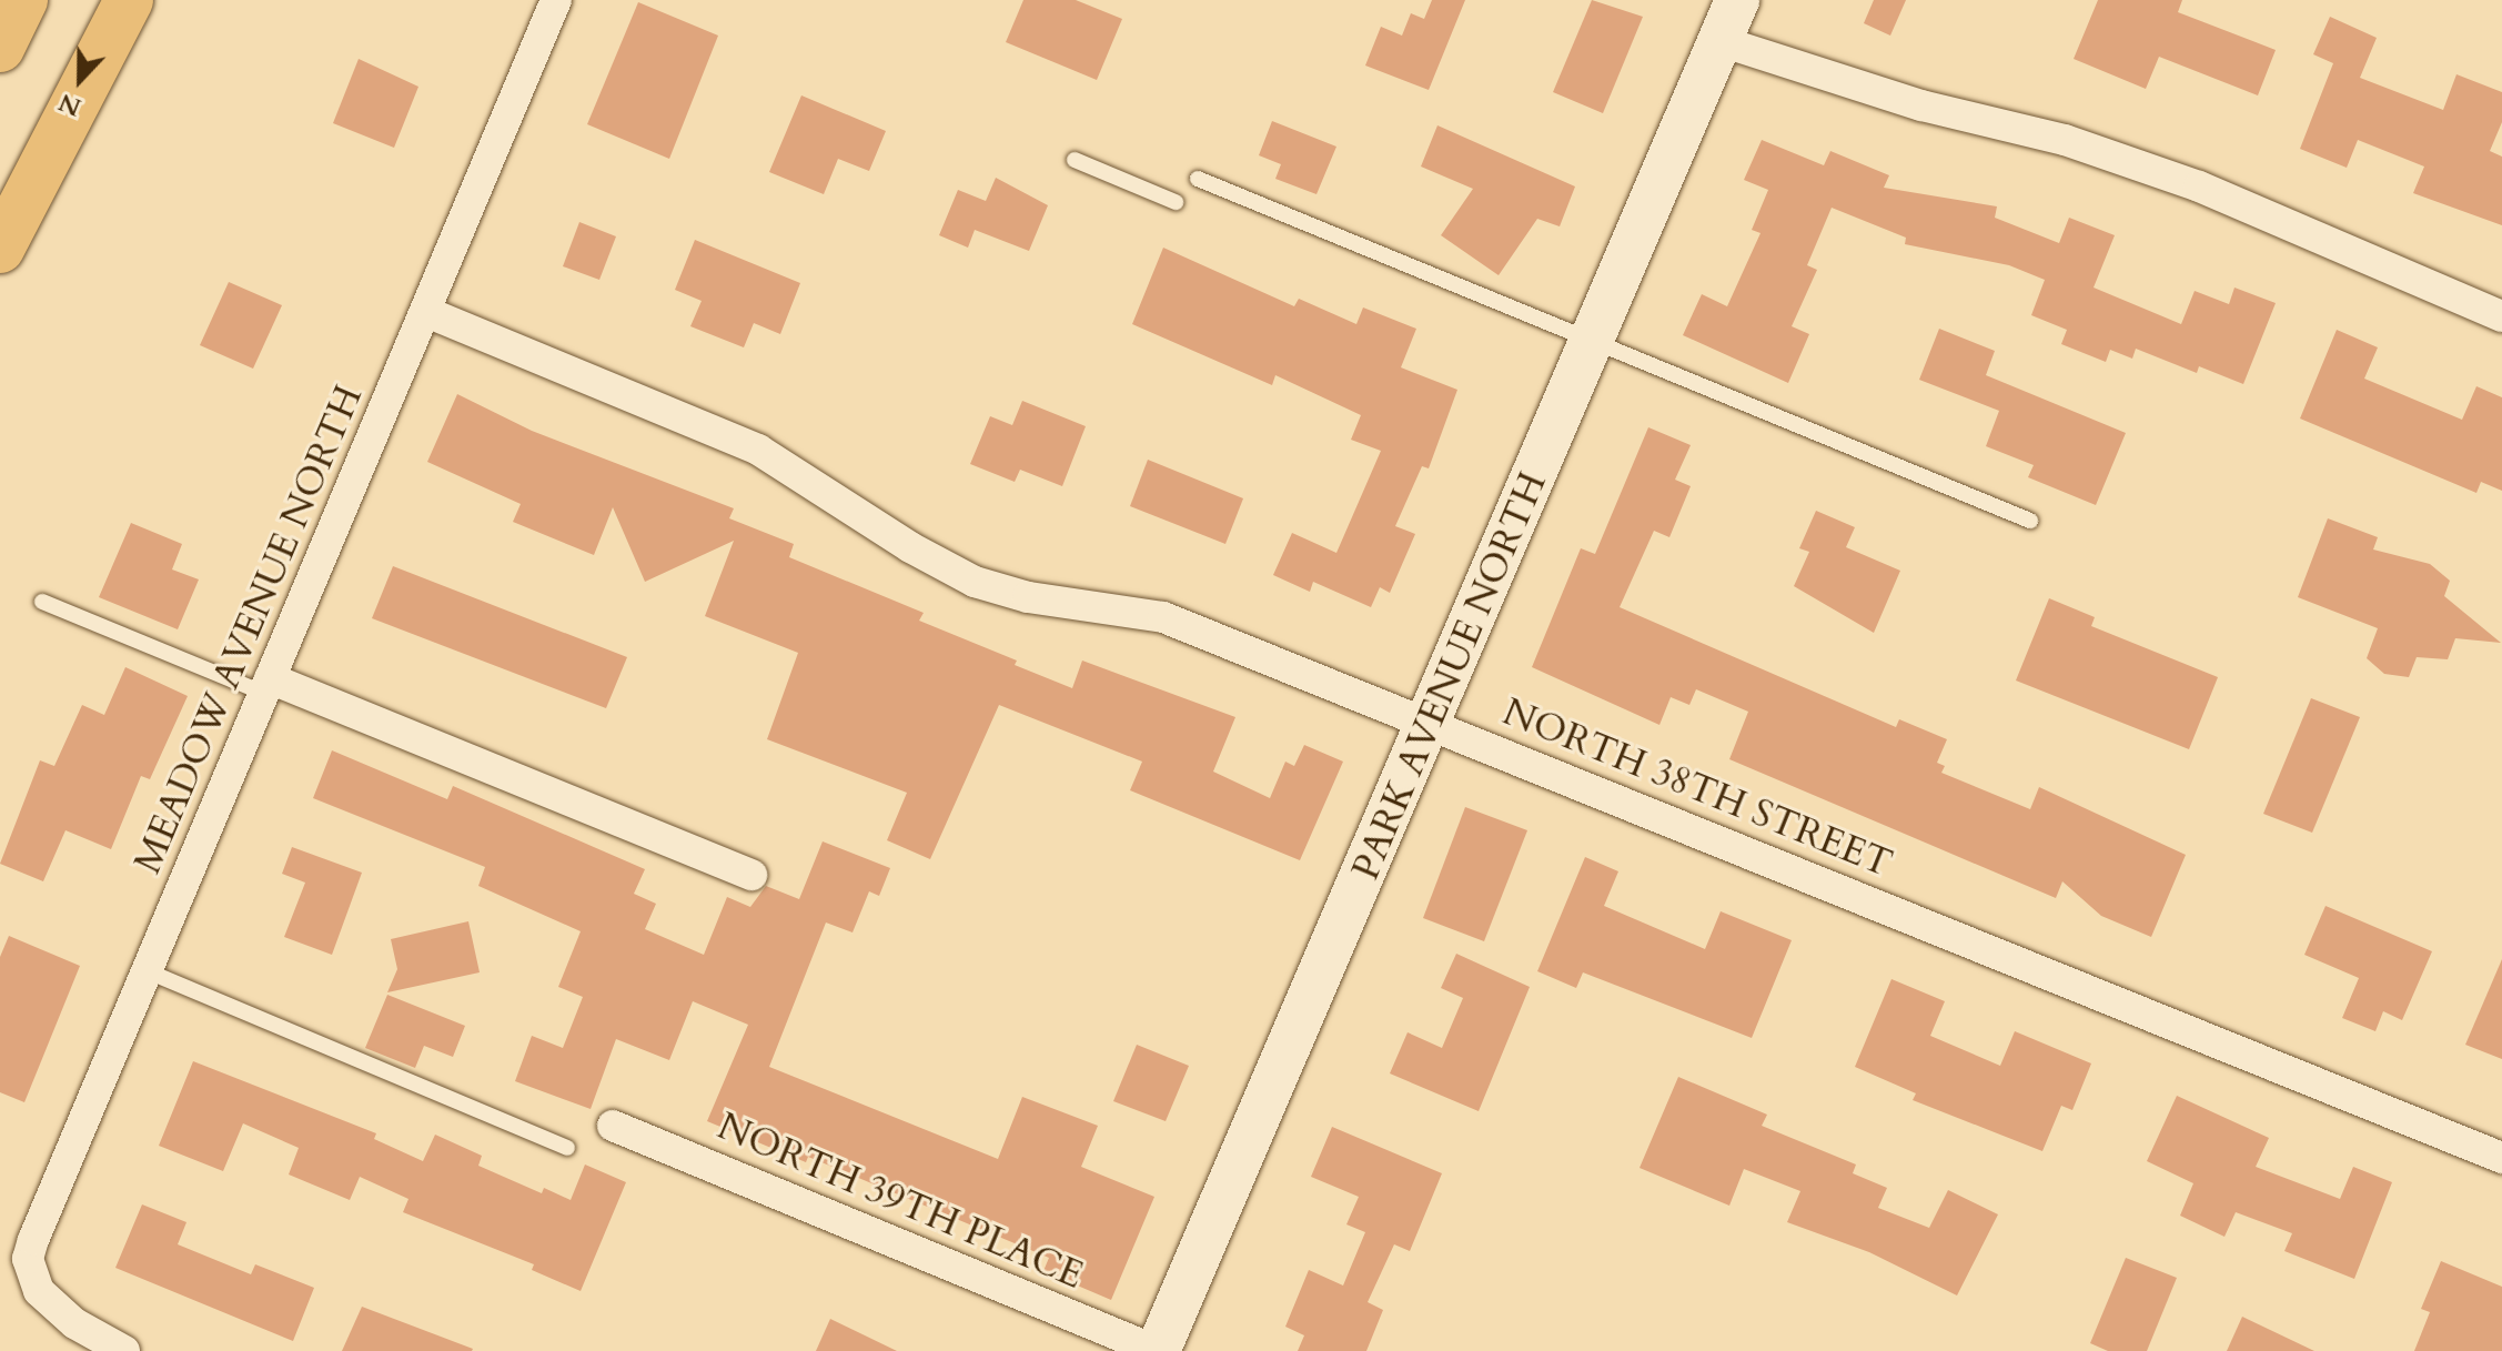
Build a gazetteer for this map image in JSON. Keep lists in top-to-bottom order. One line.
{"streets":{"street":["MEADOW AVENUE NORTH","PARK AVENUE NORTH","NORTH 38TH STREET","NORTH 39TH PLACE"]},"crossings":[["MEADOW AVENUE NORTH","NORTH 38TH STREET"],["PARK AVENUE NORTH","NORTH 38TH STREET"],["PARK AVENUE NORTH","NORTH 39TH PLACE"]],"north":"bottom"}
